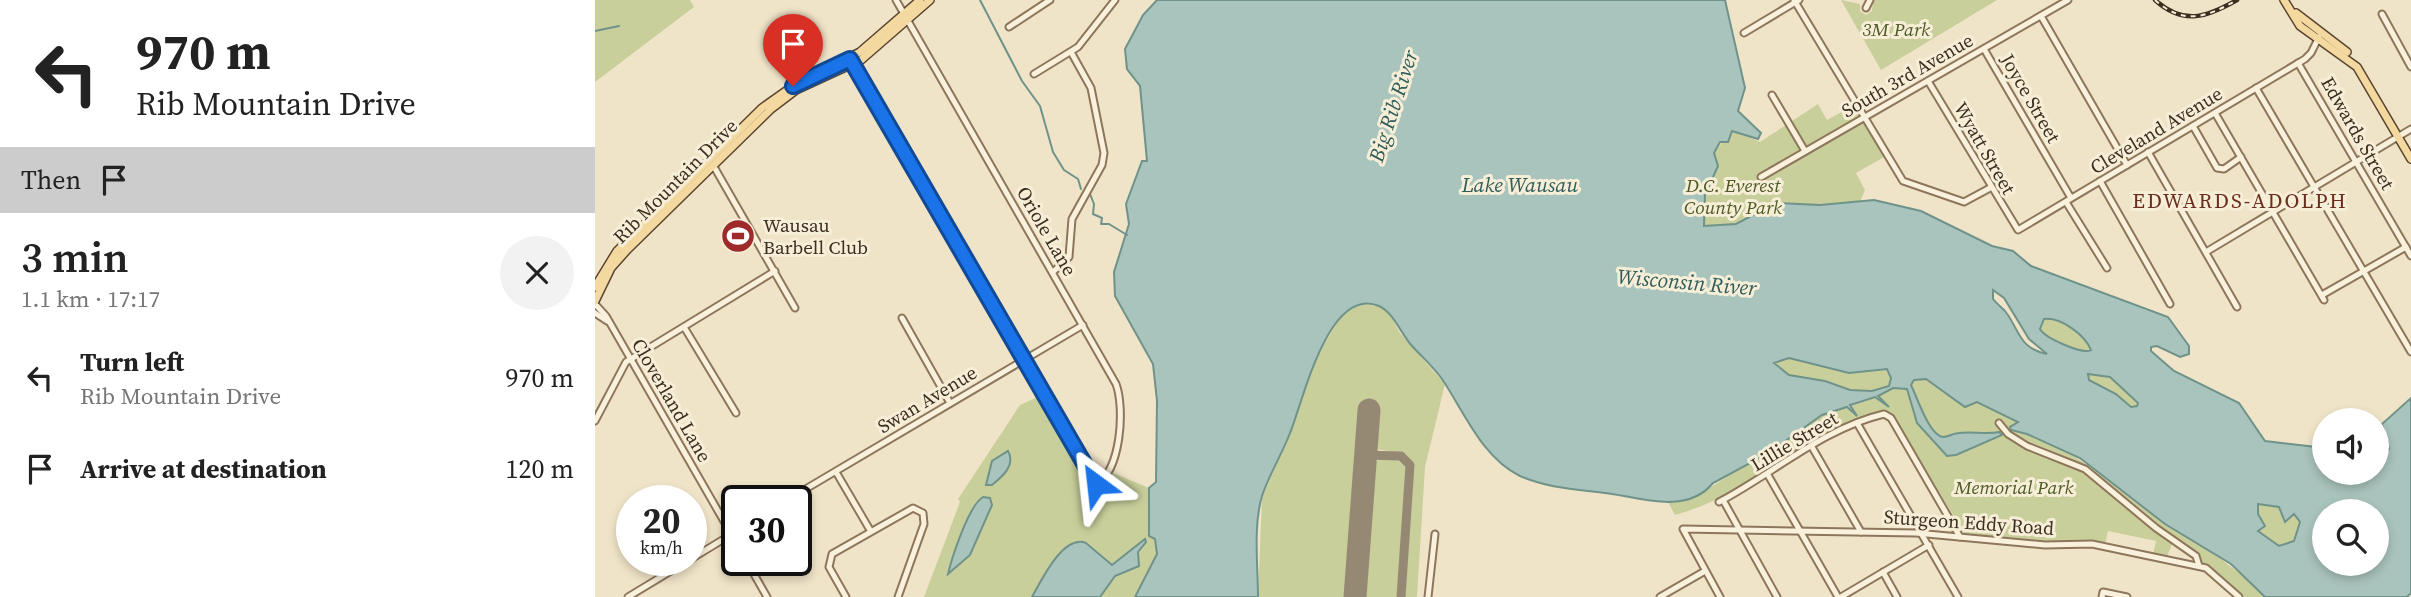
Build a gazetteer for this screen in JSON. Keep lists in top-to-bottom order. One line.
{"streets":{"main road":["Rib Mountain Drive"],"street":["South 3rd Avenue","Joyce Street","Cleveland Avenue","Edwards Street","Wyatt Street","Oriole Lane","Swan Avenue","Cloverland Lane","Lillie Street","Sturgeon Eddy Road"]},"crossings":[["South 3rd Avenue","Joyce Street"],["South 3rd Avenue","Wyatt Street"],["Joyce Street","Cleveland Avenue"],["Cleveland Avenue","Edwards Street"],["Cleveland Avenue","Wyatt Street"],["Rib Mountain Drive","Oriole Lane"],["Oriole Lane","Swan Avenue"],["Lillie Street","Sturgeon Eddy Road"]],"districts":["EDWARDS-ADOLPH"],"water":["Big Rib River","Lake Wausau","Wisconsin River"],"parks":["3M Park","D.C. Everest County Park","Memorial Park"],"places":{"sports":["Wausau Barbell Club"]},"page":{"turn":["970 m","Rib Mountain Drive"],"then":"Then","heading":["3 min","1.1 km · 17:17"],"list":[{"name":"Turn left","note":"Rib Mountain Drive","value":"970 m"},{"name":"Arrive at destination","value":"120 m"}],"speed":"20 km/h","limit":"30"}}
